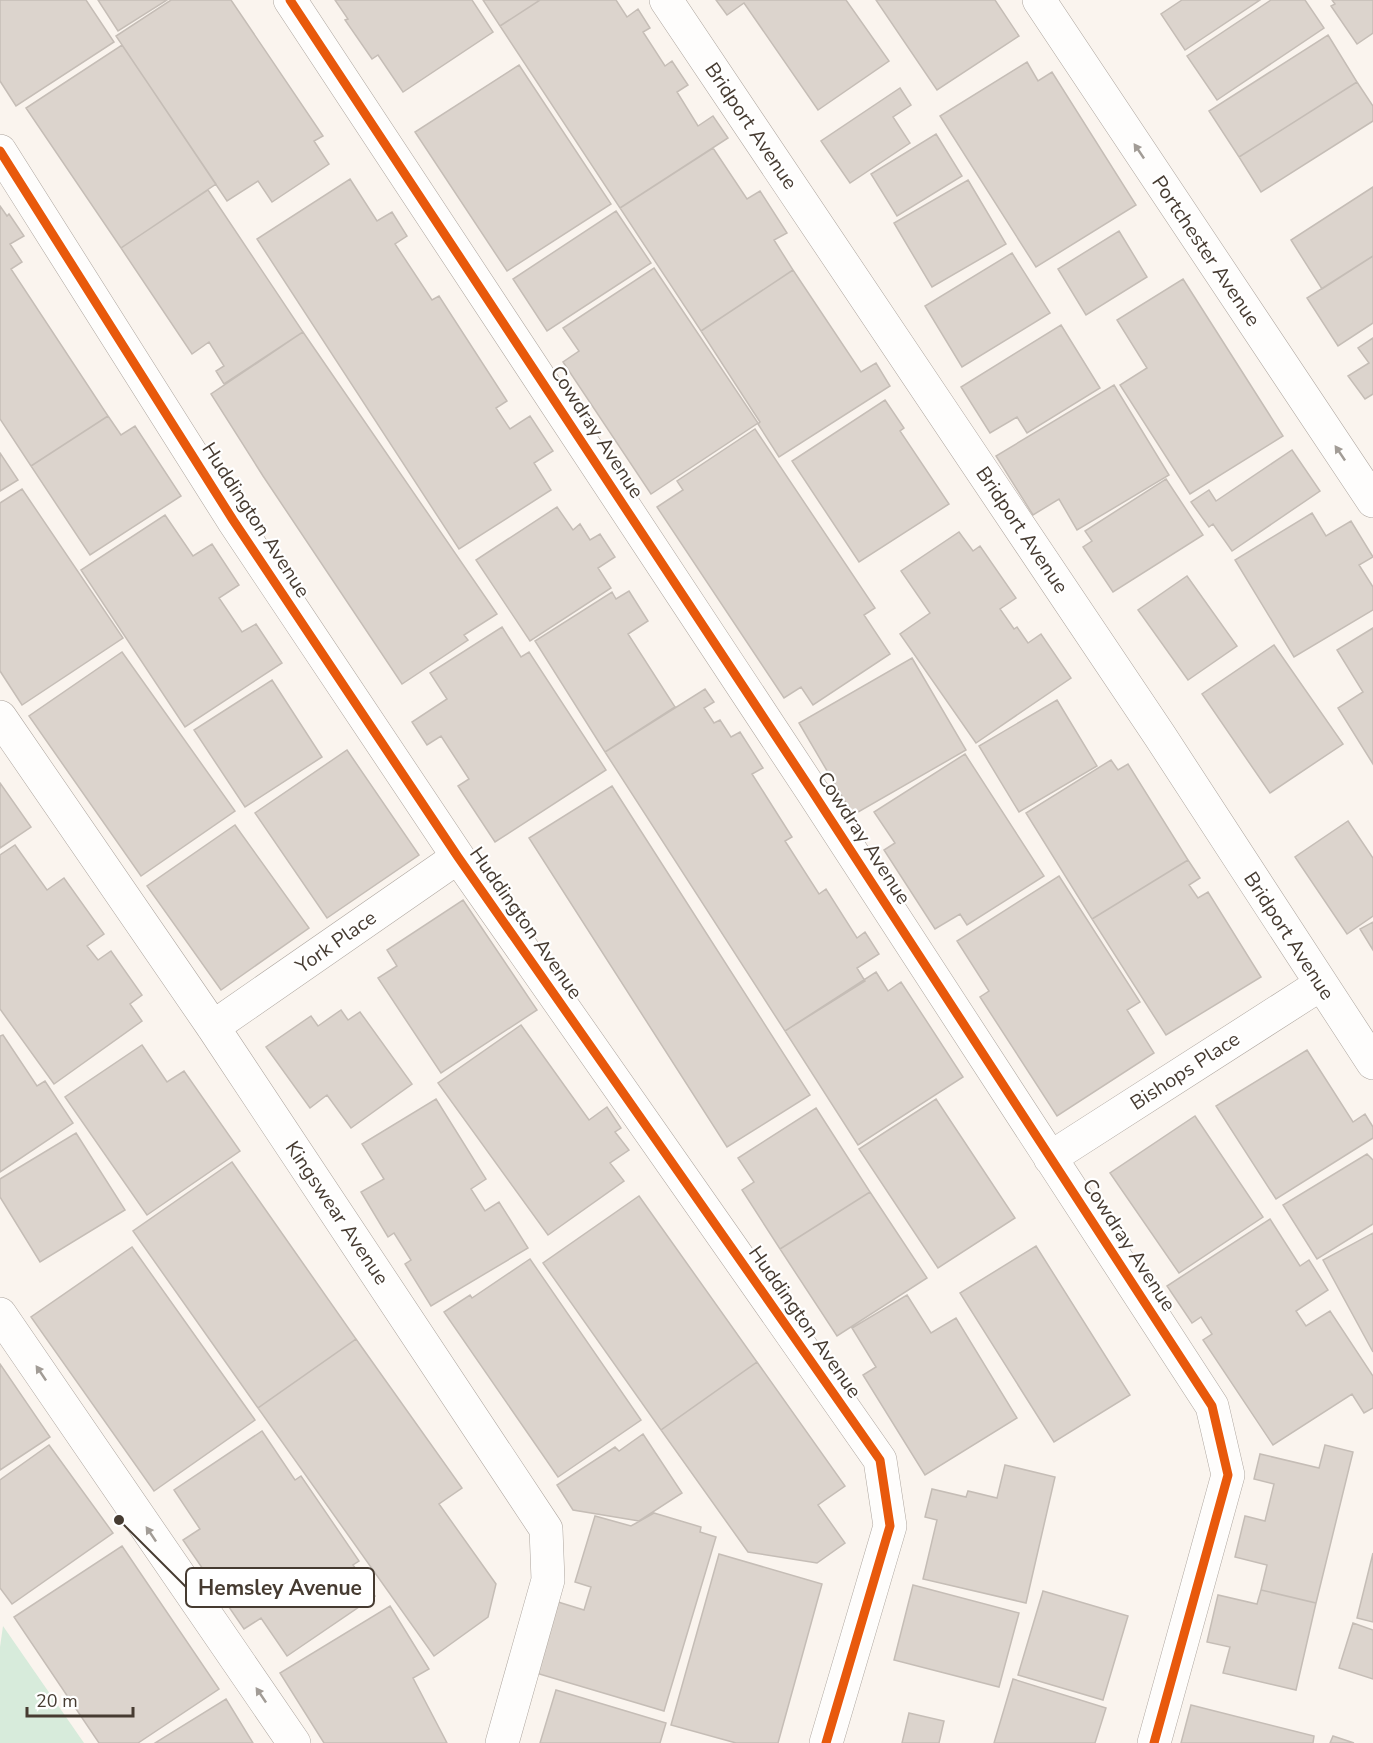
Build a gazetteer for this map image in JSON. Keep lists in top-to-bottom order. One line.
{"streets":{"street":["Bridport Avenue","Portchester Avenue","Cowdray Avenue","Huddington Avenue","York Place","Bishops Place","Kingswear Avenue"]},"crossings":[["Bridport Avenue","Bishops Place"],["Cowdray Avenue","Bishops Place"],["Huddington Avenue","York Place"],["York Place","Kingswear Avenue"]],"one_way":["Portchester Avenue"],"places":["Hemsley Avenue"],"scale_bar":"20 m"}
